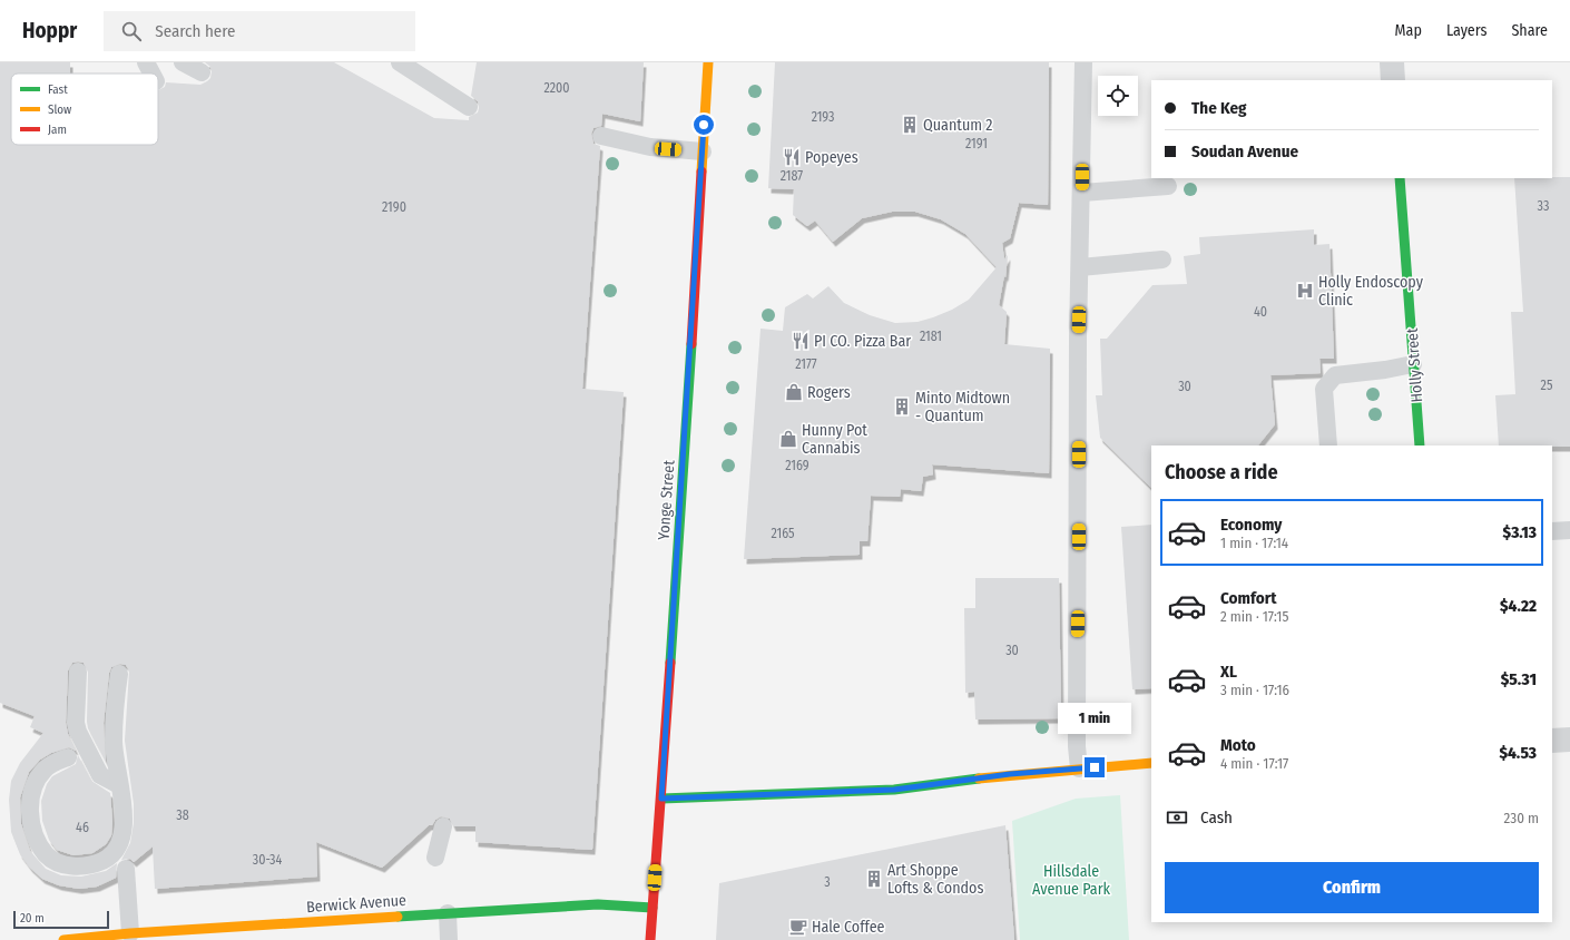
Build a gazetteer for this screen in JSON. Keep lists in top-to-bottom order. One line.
{"streets":{"street":["Holly Street","Yonge Street","Berwick Avenue"]},"crossings":[["Yonge Street","Berwick Avenue"]],"parks":["Hillsdale Avenue Park"],"places":{"building":["Quantum 2","Minto Midtown - Quantum","Art Shoppe Lofts & Condos"],"restaurant":["Popeyes","PI CO. Pizza Bar"],"hospital":["Holly Endoscopy Clinic"],"shop":["Rogers","Hunny Pot Cannabis"],"cafe":["Hale Coffee"]},"house_numbers":["2200","2193","2191","2187","33","2190","40","2181","2177","25","30","2169","2165","30","38","46","30-34","3"],"legend":["Fast","Slow","Jam"],"scale_bar":"20 m","page":{"header":"Hoppr","search":"Search here","nav":["Map","Layers","Share"],"banner":["The Keg","Soudan Avenue"],"heading":"Choose a ride","list":[{"name":"Economy","note":"1 min · 17:14","value":"$3.13"},{"name":"Comfort","note":"2 min · 17:15","value":"$4.22"},{"name":"XL","note":"3 min · 17:16","value":"$5.31"},{"name":"Moto","note":"4 min · 17:17","value":"$4.53"}],"bubble":"1 min","pay":["Cash","230 m"],"buttons":"Confirm","scale":"20 m"}}
